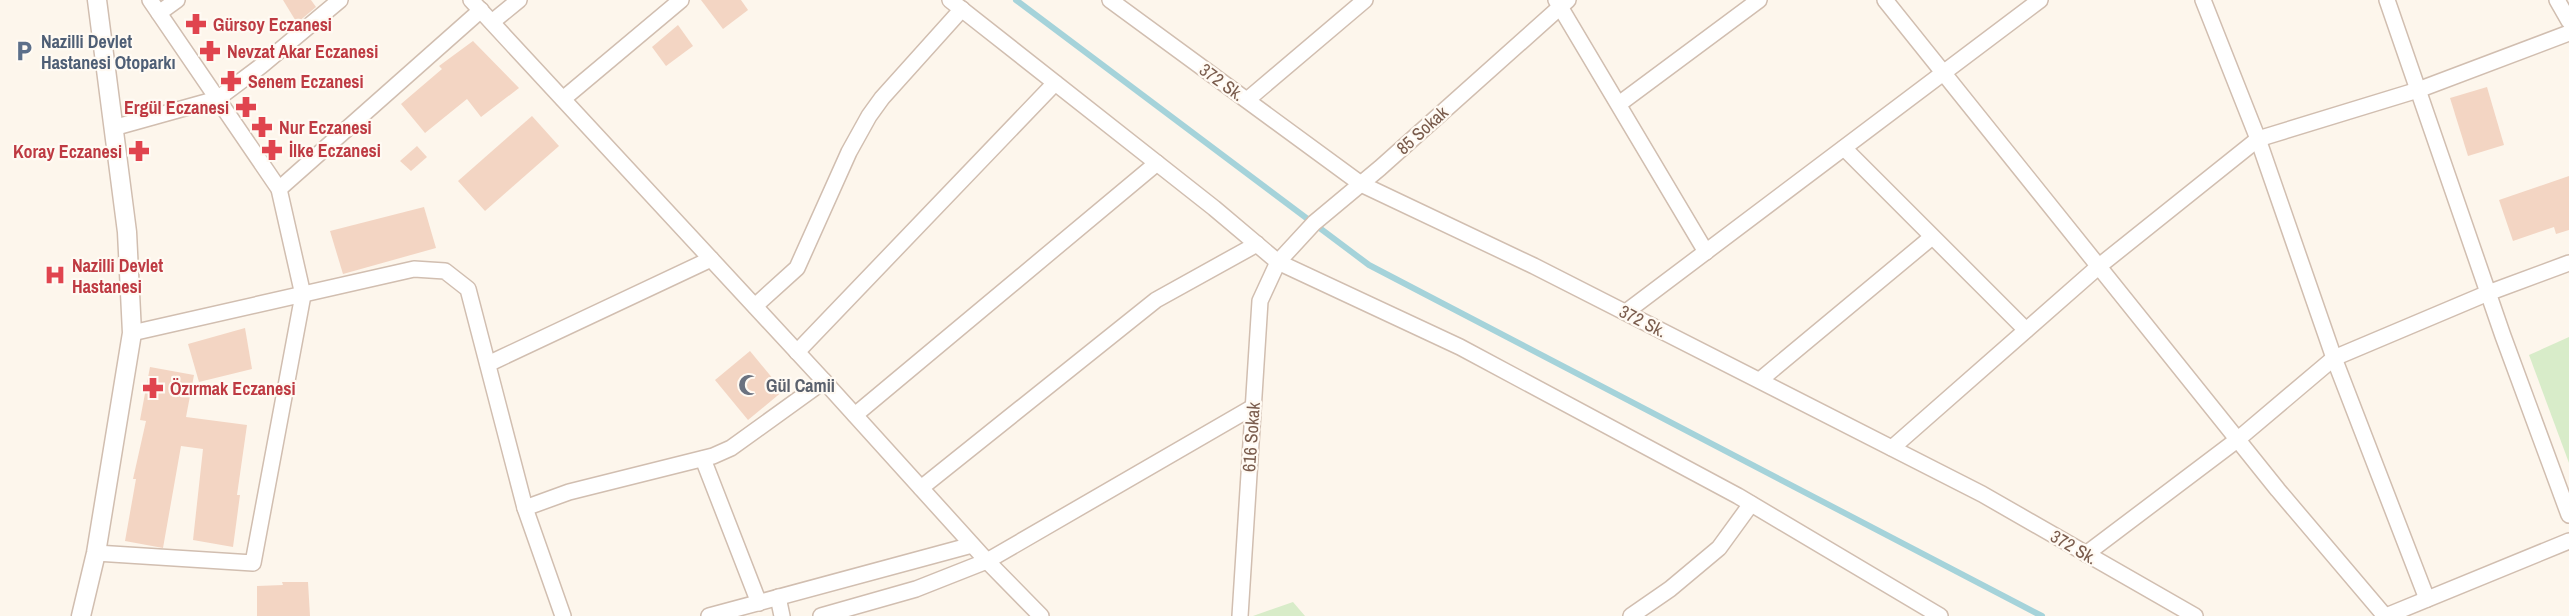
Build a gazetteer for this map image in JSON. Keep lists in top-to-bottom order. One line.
{"streets":{"street":["372 Sk.","85 Sokak","616 Sokak"]},"crossings":[["372 Sk.","85 Sokak"],["85 Sokak","616 Sokak"]],"places":{"pharmacy":["Gürsoy Eczanesi","Nevzat Akar Eczanesi","Senem Eczanesi","Ergül Eczanesi","Nur Eczanesi","İlke Eczanesi","Koray Eczanesi","Özırmak Eczanesi"],"parking":["Nazilli Devlet Hastanesi Otoparkı"],"hospital":["Nazilli Devlet Hastanesi"],"mosque":["Gül Camii"]}}
